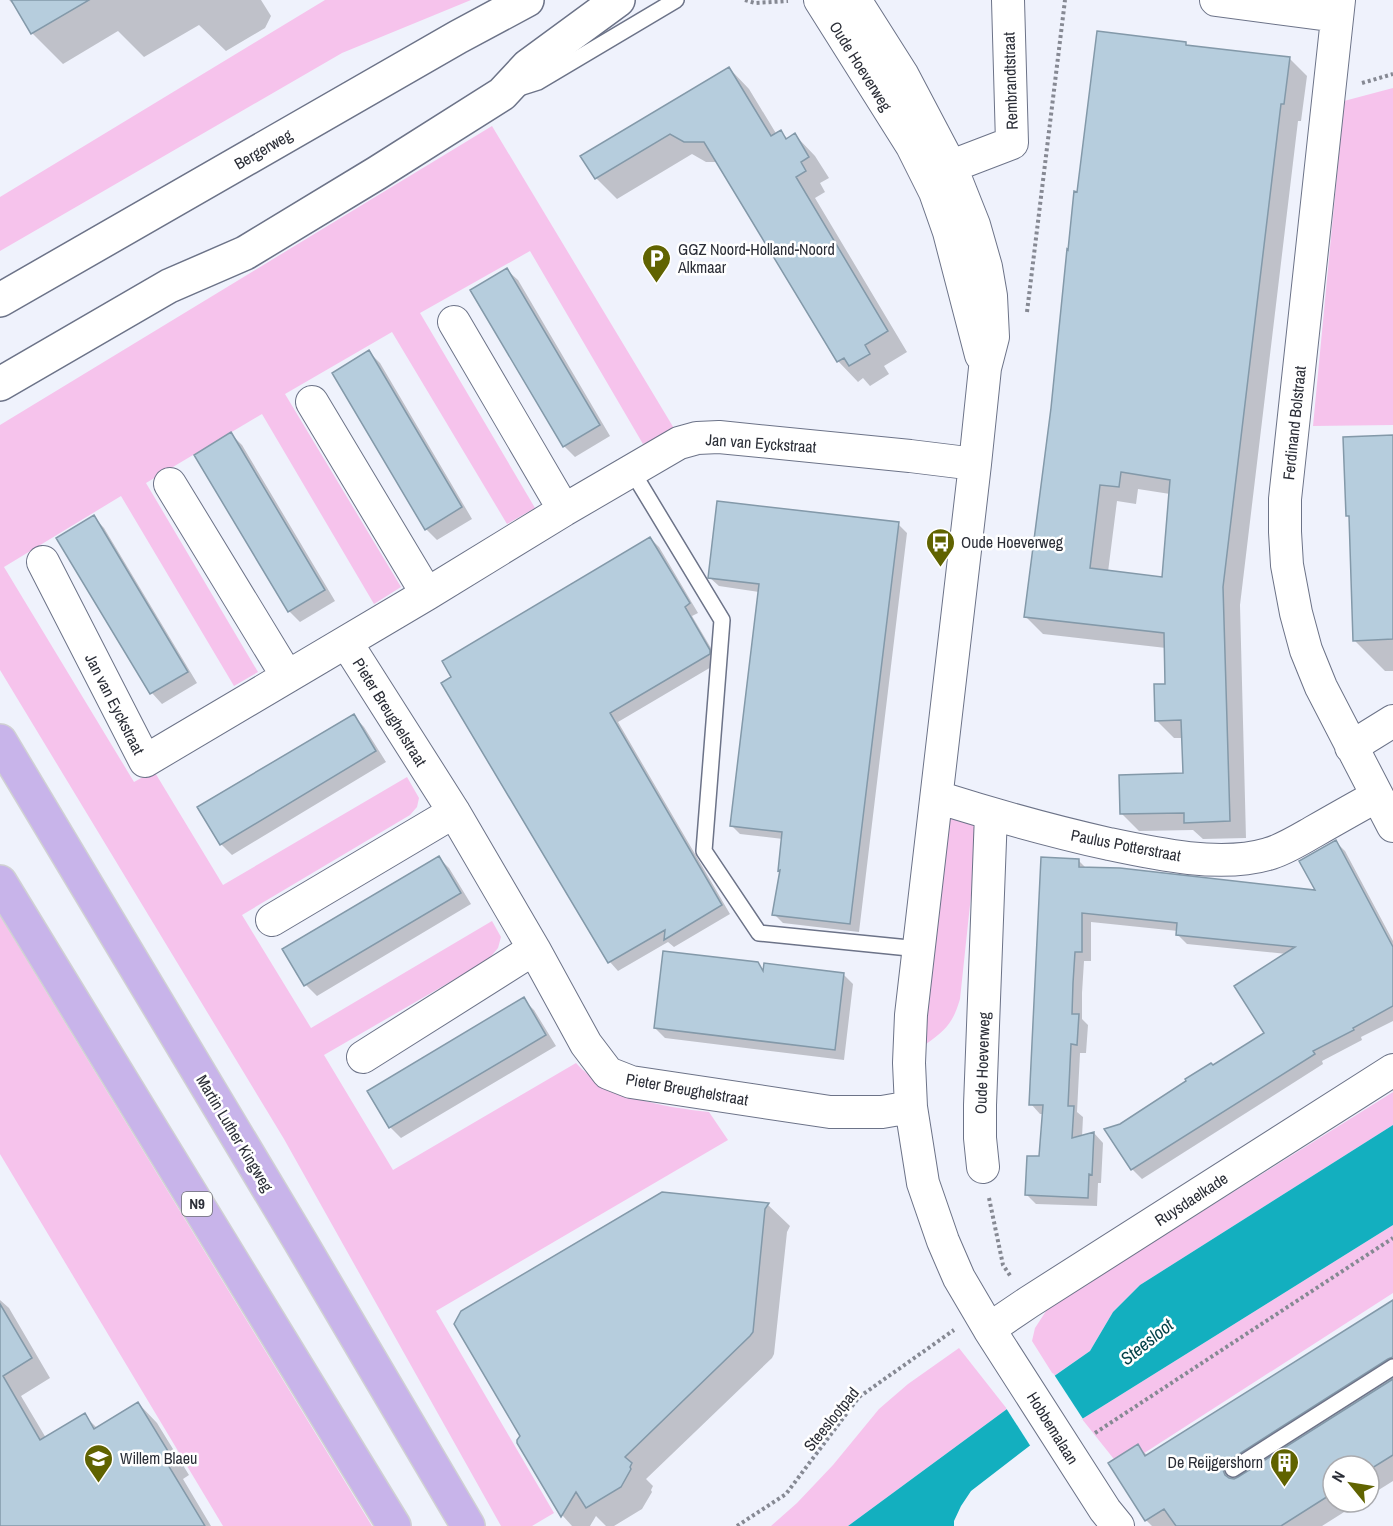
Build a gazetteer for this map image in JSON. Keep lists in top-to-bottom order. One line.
{"streets":{"highway":["Martin Luther Kingweg","N9"],"main road":["Bergerweg"],"street":["Oude Hoeverweg","Rembrandtstraat","Ferdinand Bolstraat","Jan van Eyckstraat","Pieter Breughelstraat","Paulus Potterstraat","Ruysdaelkade","Hobbemalaan"],"path":["Steeslootpad"]},"crossings":[["Oude Hoeverweg","Rembrandtstraat"],["Oude Hoeverweg","Jan van Eyckstraat"],["Oude Hoeverweg","Pieter Breughelstraat"],["Oude Hoeverweg","Paulus Potterstraat"],["Oude Hoeverweg","Ruysdaelkade"],["Oude Hoeverweg","Steeslootpad"],["Oude Hoeverweg","Hobbemalaan"],["Ferdinand Bolstraat","Paulus Potterstraat"],["Jan van Eyckstraat","Pieter Breughelstraat"],["Ruysdaelkade","Steeslootpad"],["Ruysdaelkade","Hobbemalaan"],["Steeslootpad","Hobbemalaan"]],"water":["Steesloot"],"places":{"parking":["GGZ Noord-Holland-Noord Alkmaar"],"bus stop":["Oude Hoeverweg"],"school or university":["Willem Blaeu"],"building":["De Reijgershorn"]},"north":"top left"}
